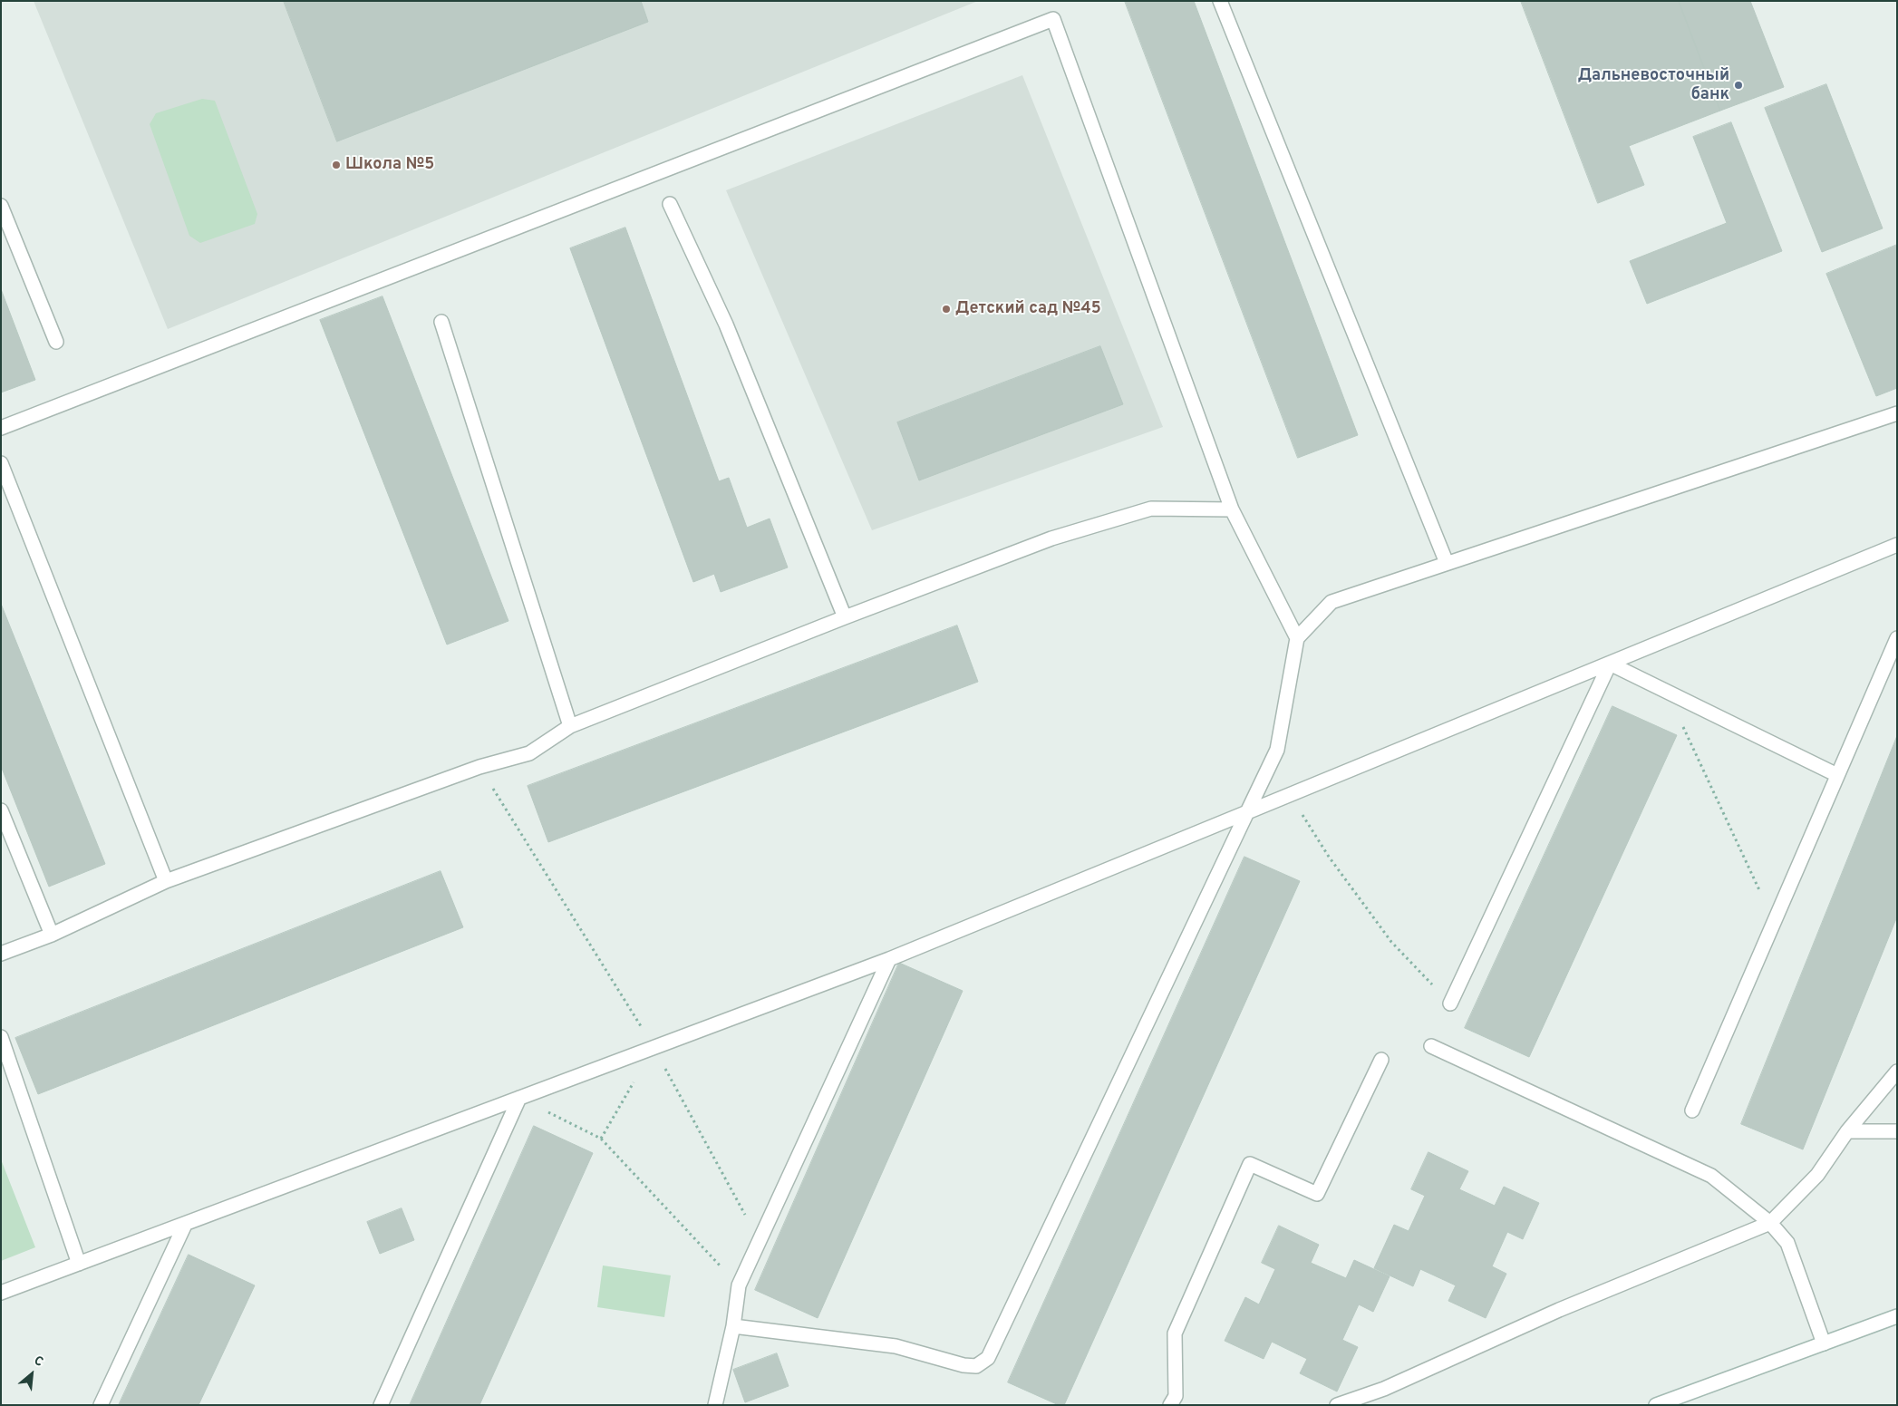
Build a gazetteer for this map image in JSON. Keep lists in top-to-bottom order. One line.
{"places":["Дальневосточный банк","Школа №5","Детский сад №45"],"north":"top right"}
